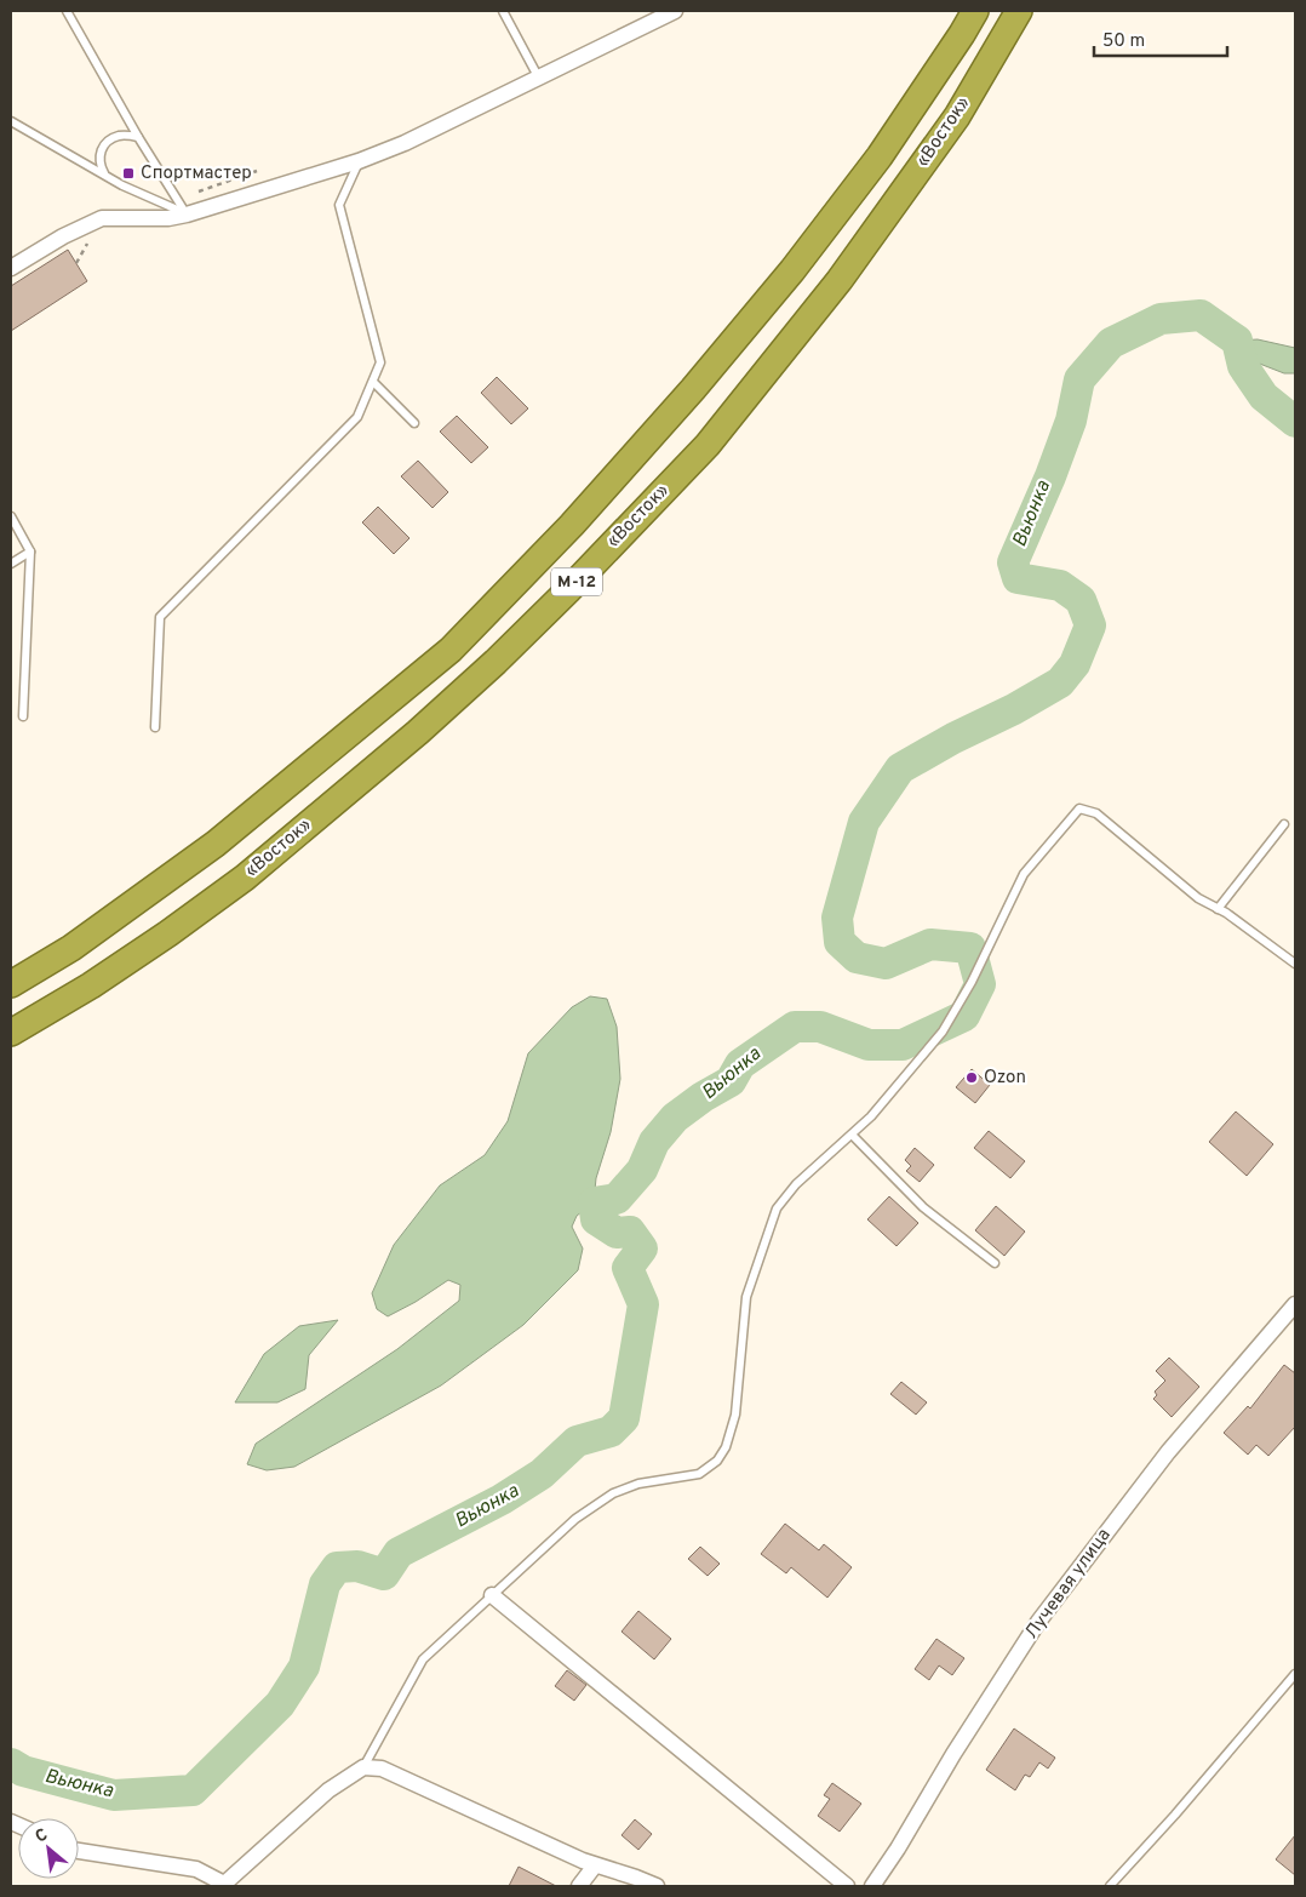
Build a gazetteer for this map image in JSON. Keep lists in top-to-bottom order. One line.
{"streets":{"highway":["«Восток»","М-12"],"street":["Лучевая улица"]},"water":["Вьюнка"],"places":{"transit":["Спортмастер"],"other":["Ozon"]},"scale_bar":"50 m","north":"top left"}
